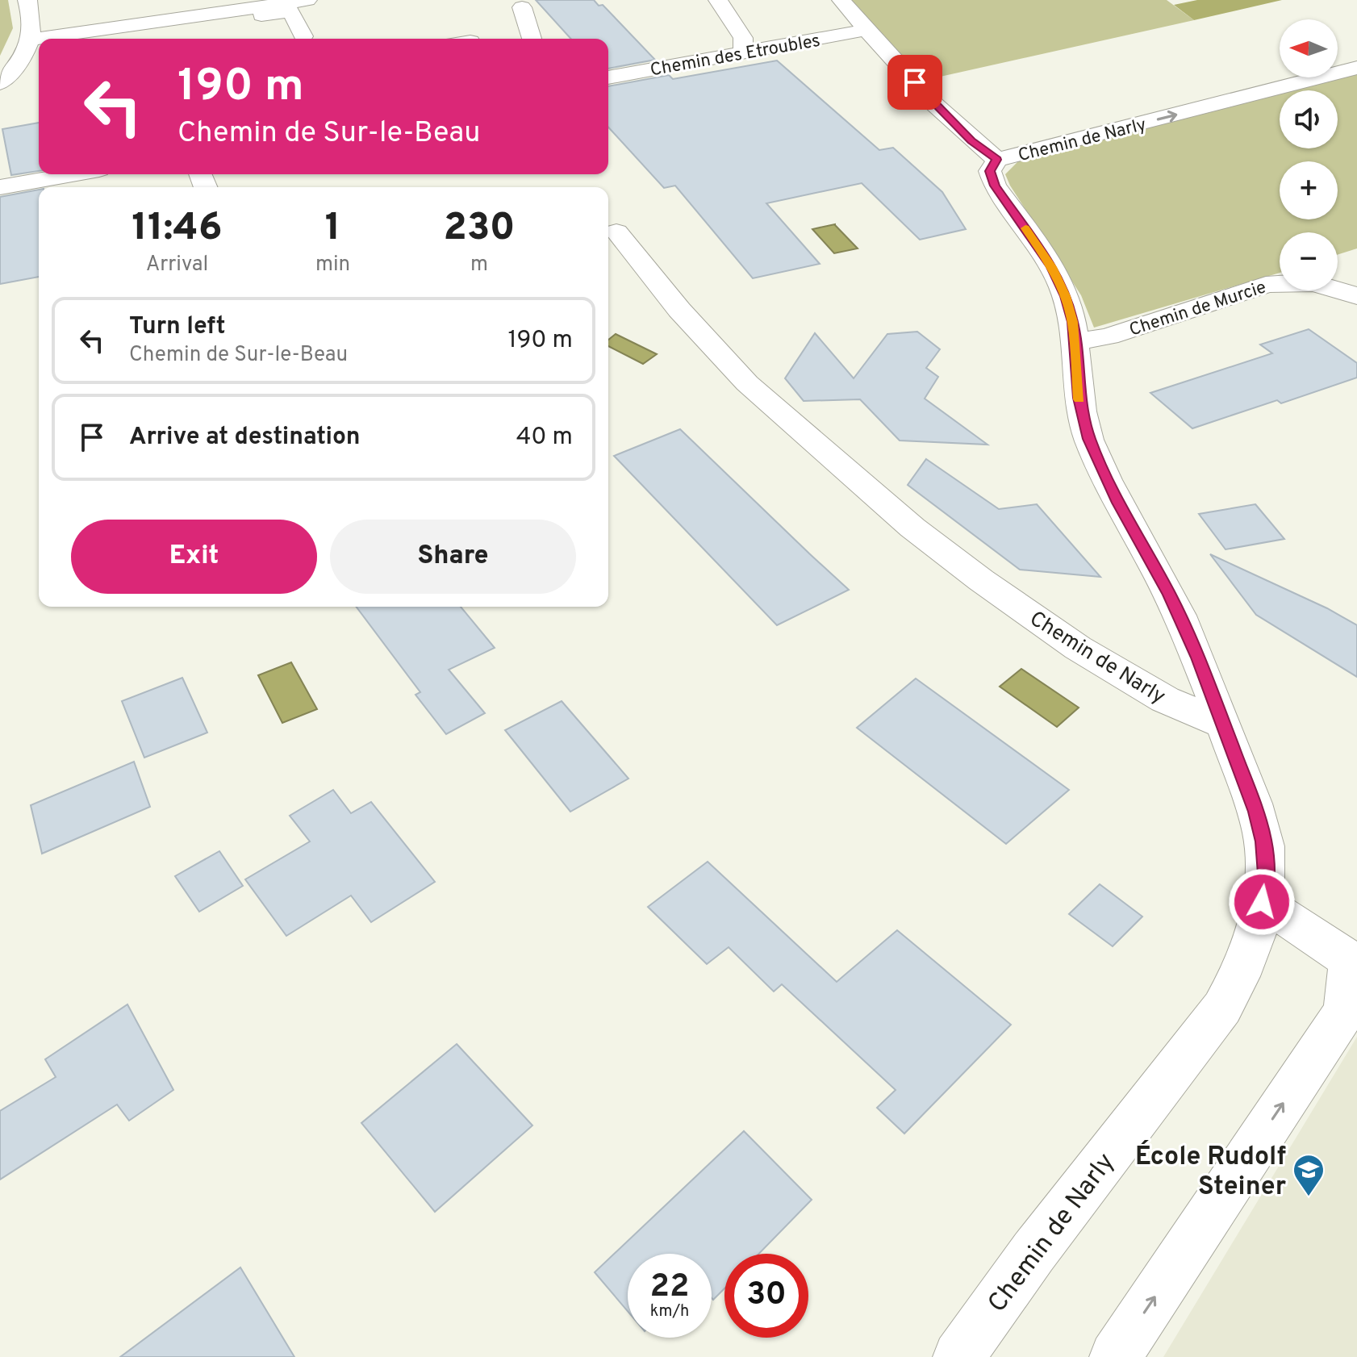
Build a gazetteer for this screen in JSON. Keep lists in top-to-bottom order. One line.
{"streets":{"street":["Chemin des Etroubles","Chemin de Narly","Chemin de Murcie"]},"crossings":[["Chemin de Narly","Chemin de Murcie"]],"places":{"school or university":["École Rudolf Steiner"]},"north":"left","page":{"map_buttons":["+","−"],"turn":["190 m","Chemin de Sur-le-Beau"],"eta":["11:46","Arrival","1","min","230","m"],"list":[{"name":"Turn left","note":"Chemin de Sur-le-Beau","value":"190 m"},{"name":"Arrive at destination","value":"40 m"}],"buttons":["Exit","Share"],"speed":"22 km/h","limit":"30"}}
